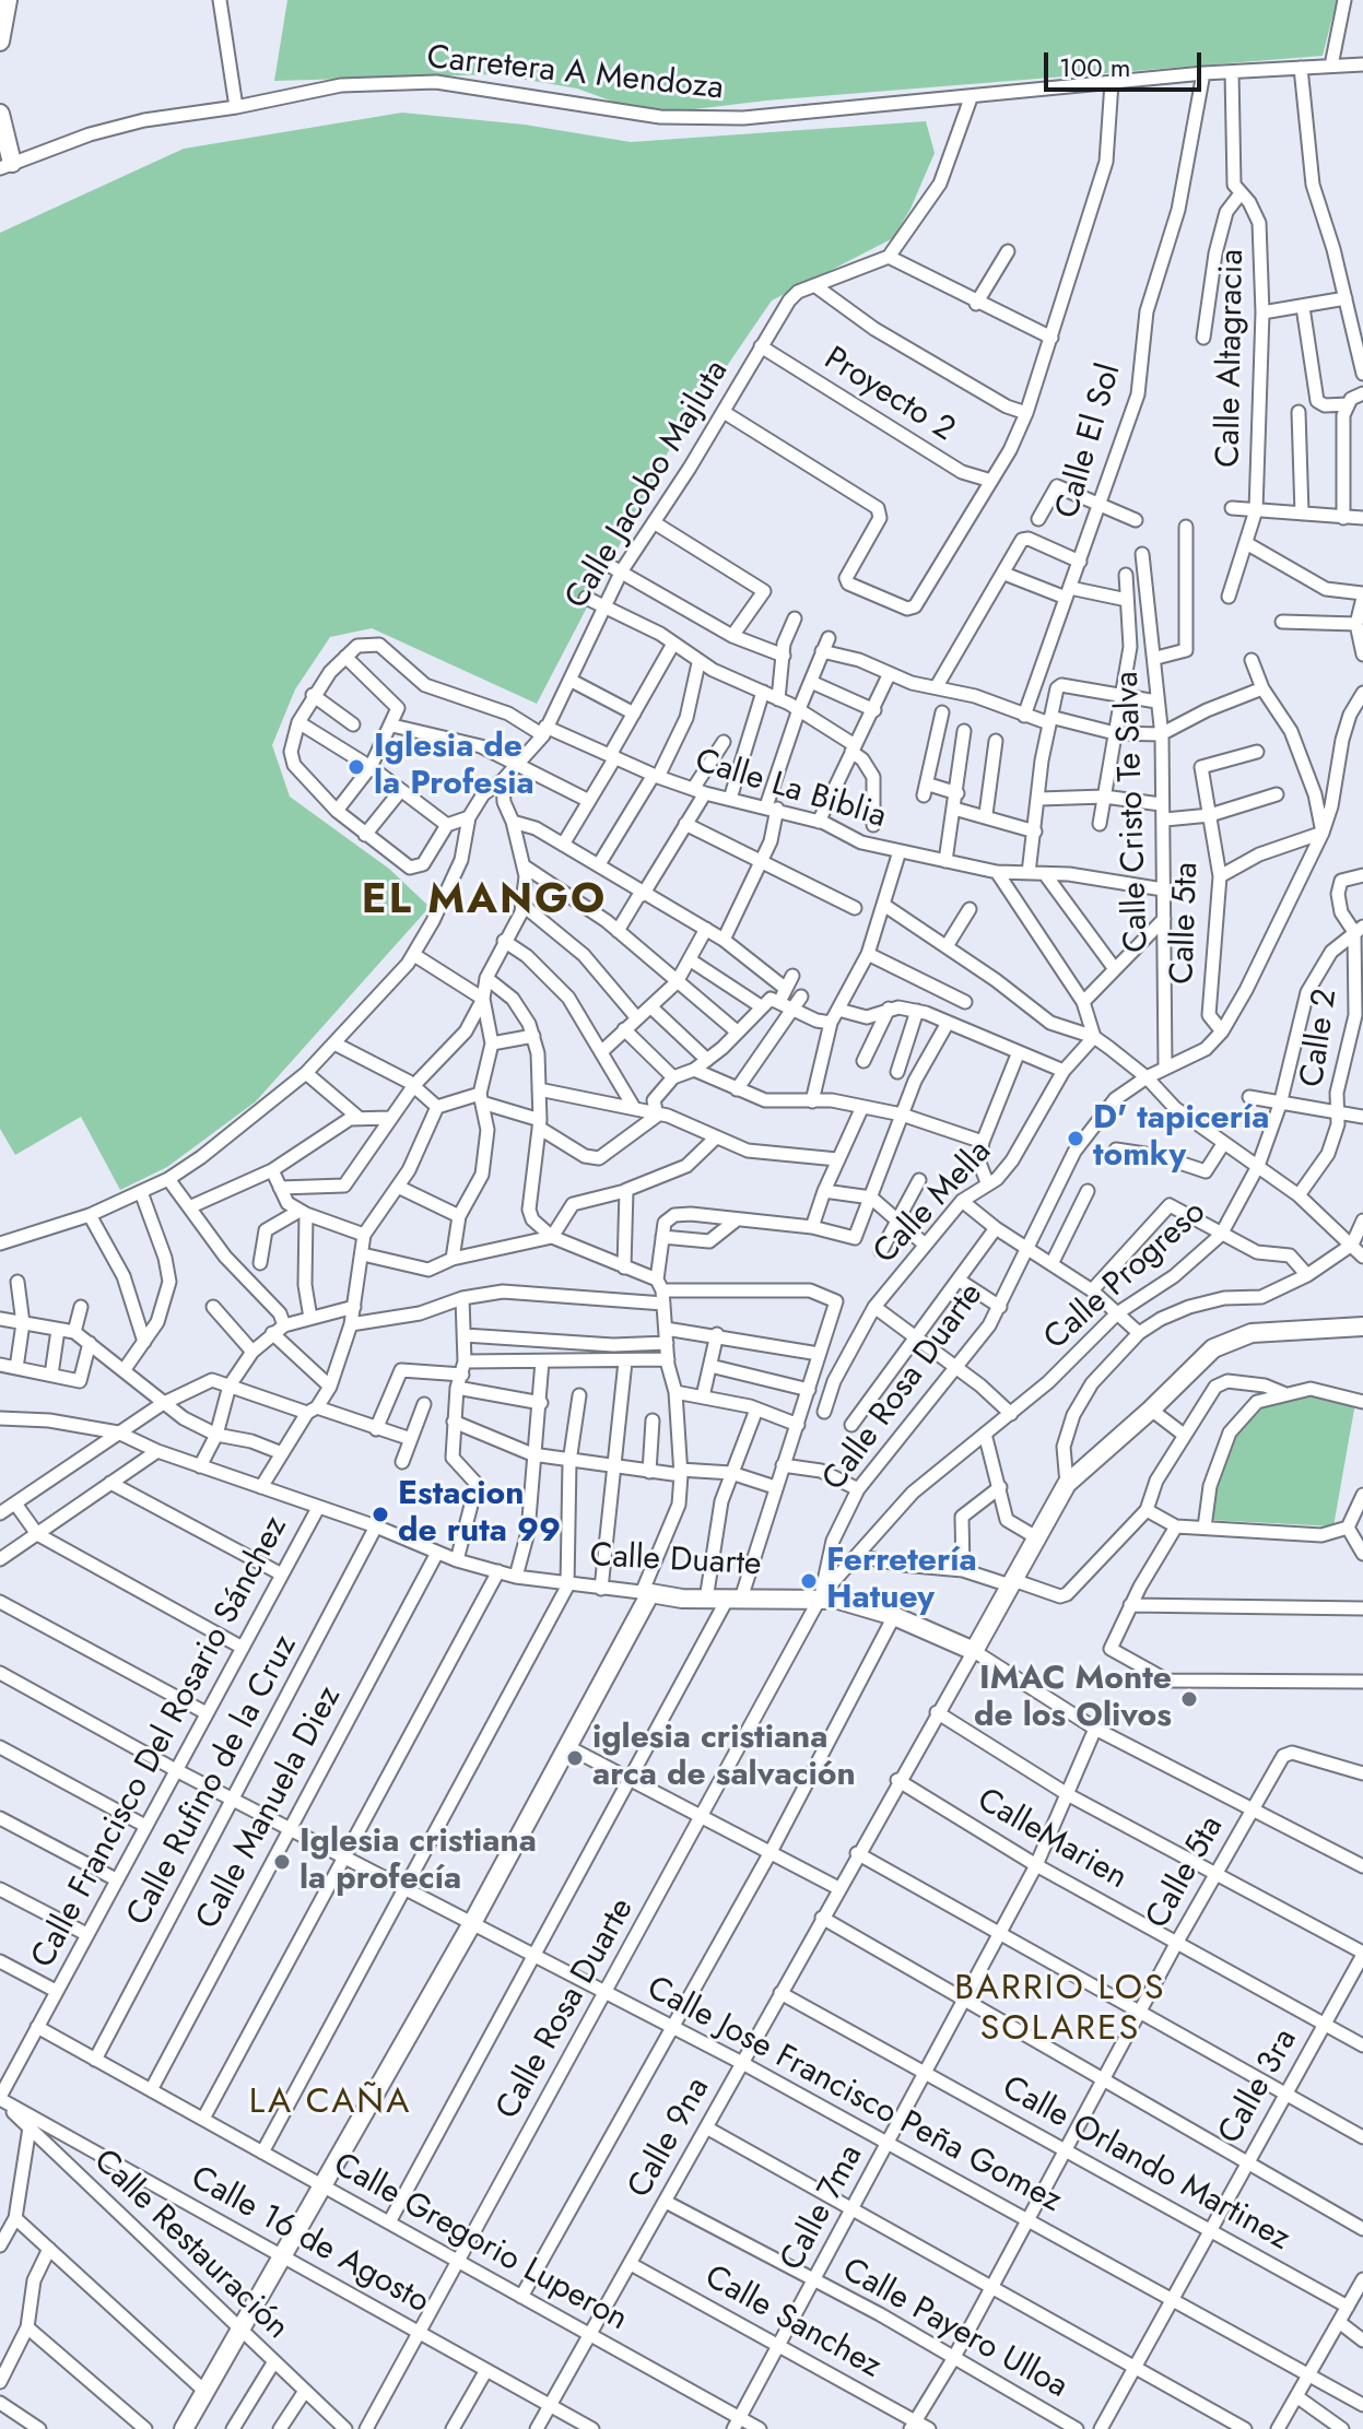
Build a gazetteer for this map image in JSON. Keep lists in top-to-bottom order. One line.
{"streets":{"street":["Carretera A Mendoza","Calle Altagracia","Proyecto 2","Calle El Sol","Calle Jacobo Majluta","Calle La Biblia","Calle Cristo Te Salva","Calle 5ta","Calle 2","Calle Mella","Calle Progreso","Calle Rosa Duarte","Calle Duarte","Calle Francisco Del Rosario Sánchez","Calle Rufino de la Cruz","Calle Manuela Diez","CalleMarien","Calle 3ra","Calle Jose Francisco Peña Gomez","Calle 9na","Calle Orlando Martinez","Calle 7ma","Calle 16 de Agosto","Calle Gregorio Luperon","Calle Restauración","Calle Sanchez","Calle Payero Ulloa"]},"crossings":[["Carretera A Mendoza","Calle Altagracia"],["Carretera A Mendoza","Calle El Sol"],["Proyecto 2","Calle Jacobo Majluta"],["Calle Jacobo Majluta","Calle La Biblia"],["Calle La Biblia","Calle Cristo Te Salva"],["Calle Cristo Te Salva","Calle Rosa Duarte"],["Calle 5ta","Calle Rosa Duarte"],["Calle 5ta","Calle Duarte"],["Calle 5ta","CalleMarien"],["Calle 5ta","Calle Jose Francisco Peña Gomez"],["Calle 5ta","Calle Orlando Martinez"],["Calle 5ta","Calle Sanchez"],["Calle 5ta","Calle Payero Ulloa"],["Calle 2","Calle Progreso"],["Calle Progreso","Calle Rosa Duarte"],["Calle Progreso","Calle Duarte"],["Calle Rosa Duarte","Calle Duarte"],["Calle Rosa Duarte","Calle Jose Francisco Peña Gomez"],["Calle Rosa Duarte","Calle 16 de Agosto"],["Calle Rosa Duarte","Calle Gregorio Luperon"],["Calle Duarte","Calle Francisco Del Rosario Sánchez"],["Calle Duarte","Calle Rufino de la Cruz"],["Calle Duarte","Calle Manuela Diez"],["Calle Duarte","Calle 9na"],["Calle Duarte","Calle 7ma"],["Calle Francisco Del Rosario Sánchez","Calle Jose Francisco Peña Gomez"],["Calle Francisco Del Rosario Sánchez","Calle 16 de Agosto"],["Calle Francisco Del Rosario Sánchez","Calle Gregorio Luperon"],["Calle Francisco Del Rosario Sánchez","Calle Restauración"],["Calle Rufino de la Cruz","Calle Jose Francisco Peña Gomez"],["Calle Rufino de la Cruz","Calle Gregorio Luperon"],["Calle Manuela Diez","Calle Jose Francisco Peña Gomez"],["Calle Manuela Diez","Calle Gregorio Luperon"],["CalleMarien","Calle 3ra"],["CalleMarien","Calle 9na"],["CalleMarien","Calle 7ma"],["Calle 3ra","Calle Jose Francisco Peña Gomez"],["Calle 3ra","Calle Orlando Martinez"],["Calle Jose Francisco Peña Gomez","Calle 9na"],["Calle Jose Francisco Peña Gomez","Calle 7ma"],["Calle 9na","Calle Orlando Martinez"],["Calle 9na","Calle 16 de Agosto"],["Calle 9na","Calle Gregorio Luperon"],["Calle 9na","Calle Sanchez"],["Calle 9na","Calle Payero Ulloa"],["Calle Orlando Martinez","Calle 7ma"],["Calle 7ma","Calle Gregorio Luperon"],["Calle 7ma","Calle Sanchez"],["Calle 7ma","Calle Payero Ulloa"],["Calle 16 de Agosto","Calle Restauración"]],"districts":["EL MANGO","BARRIO LOS SOLARES","LA CAÑA"],"places":["Iglesia de la Profesia","D' tapicería tomky","Estacion de ruta 99","Ferretería Hatuey","IMAC Monte de los Olivos","iglesia cristiana arca de salvación","Iglesia cristiana la profecía"],"scale_bar":"100 m"}
